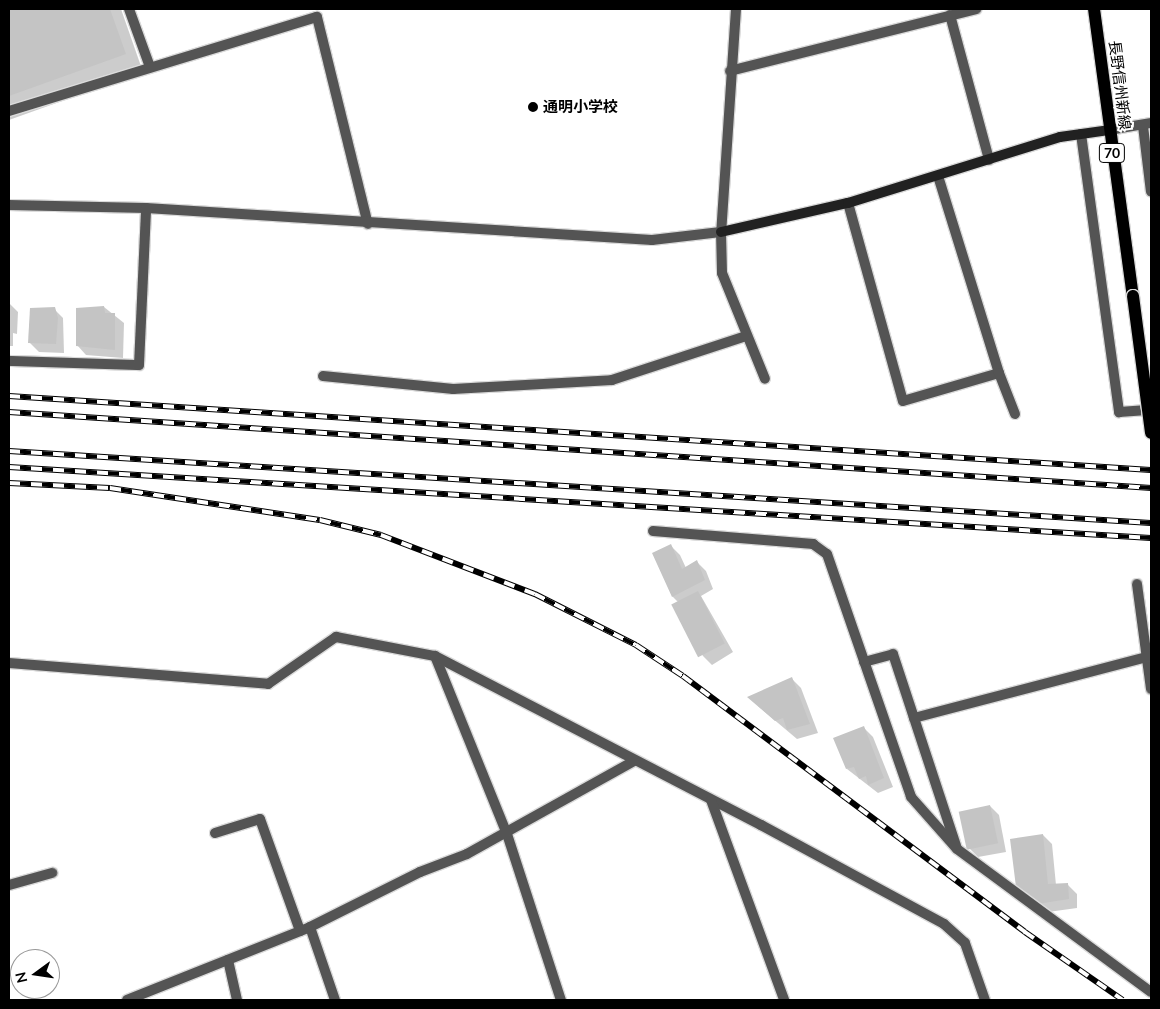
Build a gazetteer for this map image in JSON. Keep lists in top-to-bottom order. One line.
{"streets":{"main road":["長野信州新線","70"]},"places":["通明小学校"],"north":"left"}
